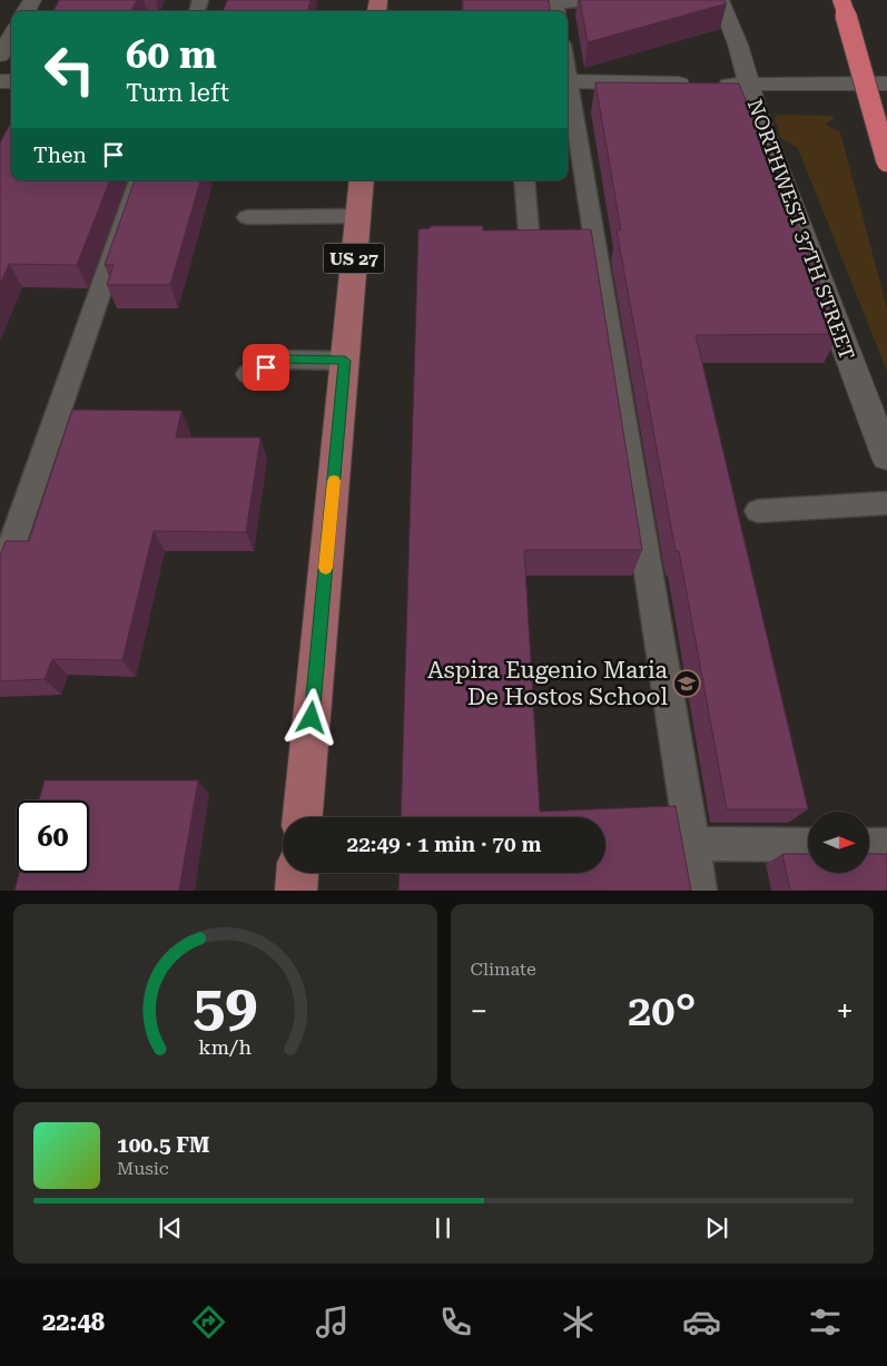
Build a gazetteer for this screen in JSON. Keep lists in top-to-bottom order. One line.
{"streets":{"main road":["US 27"],"street":["NORTHWEST 37TH STREET"]},"places":{"school or university":["Aspira Eugenio Maria De Hostos School"]},"north":"right","page":{"turn":["60 m","Turn left"],"then":"Then","limit":"60","trip":"22:49 · 1 min · 70 m","tile":"Climate","heat":["−","20°","+"],"song":["100.5 FM","Music"],"tabs":"22:48","gauge":["59","km/h"]}}
